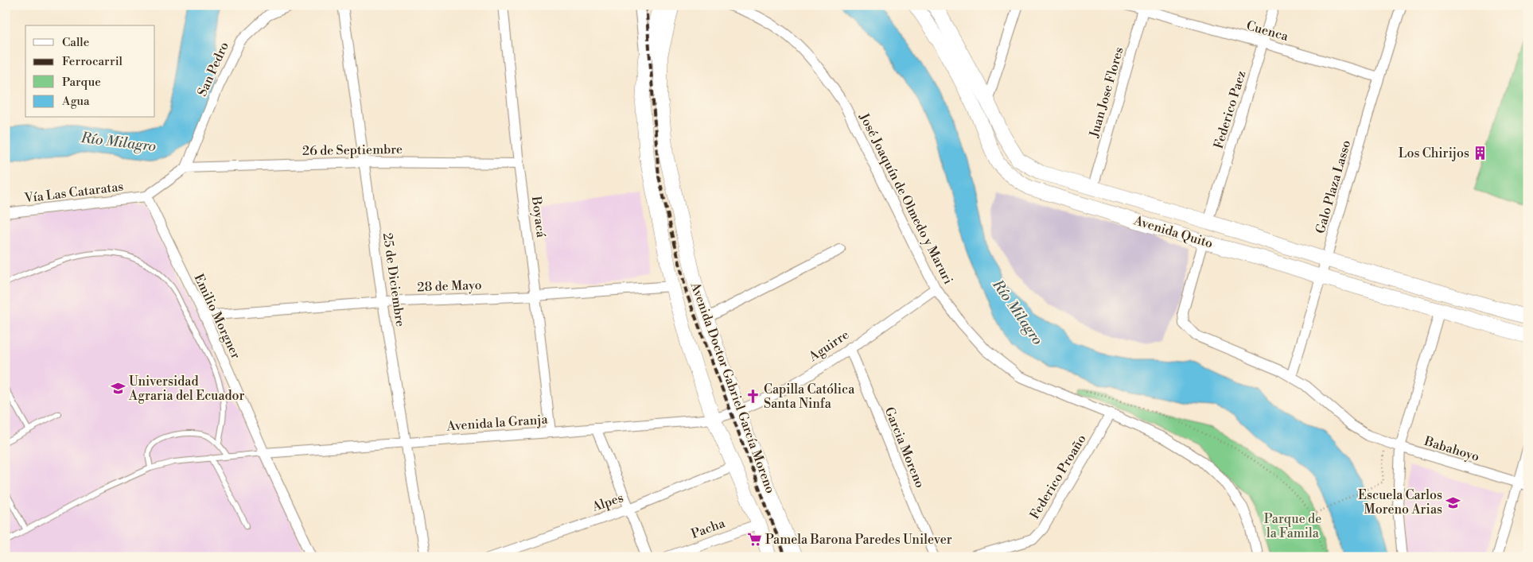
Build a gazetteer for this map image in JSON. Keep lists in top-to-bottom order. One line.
{"streets":{"main road":["Avenida Quito","Avenida Doctor Gabriel García Moreno"],"street":["Cuenca","San Pedro","Juan Jose Flores","Federico Paez","26 de Septiembre","Galo Plaza Lasso","Vía Las Cataratas","José Joaquín de Olmedo y Maruri","Boyacá","25 de Diciembre","28 de Mayo","Emilio Morgner","Aguirre","Avenida la Granja","Garcia Moreno","Babahoyo","Federico Proaño","Alpes","Pacha"]},"crossings":[["Cuenca","Juan Jose Flores"],["Cuenca","Federico Paez"],["Cuenca","Galo Plaza Lasso"],["San Pedro","26 de Septiembre"],["Juan Jose Flores","Avenida Quito"],["Federico Paez","Avenida Quito"],["26 de Septiembre","Boyacá"],["26 de Septiembre","25 de Diciembre"],["Galo Plaza Lasso","Avenida Quito"],["Galo Plaza Lasso","Babahoyo"],["Vía Las Cataratas","Emilio Morgner"],["José Joaquín de Olmedo y Maruri","Aguirre"],["José Joaquín de Olmedo y Maruri","Federico Proaño"],["Boyacá","28 de Mayo"],["Boyacá","Avenida la Granja"],["Avenida Quito","Babahoyo"],["25 de Diciembre","28 de Mayo"],["25 de Diciembre","Avenida la Granja"],["28 de Mayo","Emilio Morgner"],["28 de Mayo","Avenida Doctor Gabriel García Moreno"],["Emilio Morgner","Avenida la Granja"],["Aguirre","Avenida Doctor Gabriel García Moreno"],["Aguirre","Avenida la Granja"],["Aguirre","Garcia Moreno"],["Avenida Doctor Gabriel García Moreno","Avenida la Granja"],["Avenida Doctor Gabriel García Moreno","Alpes"],["Avenida Doctor Gabriel García Moreno","Pacha"]],"water":["Río Milagro"],"parks":["Parque de la Famila"],"places":{"building":["Los Chirijos"],"school or university":["Universidad Agraria del Ecuador","Escuela Carlos Moreno Arias"],"church":["Capilla Católica Santa Ninfa"],"supermarket":["Pamela Barona Paredes Unilever"]},"legend":["Calle","Ferrocarril","Parque","Agua"]}
